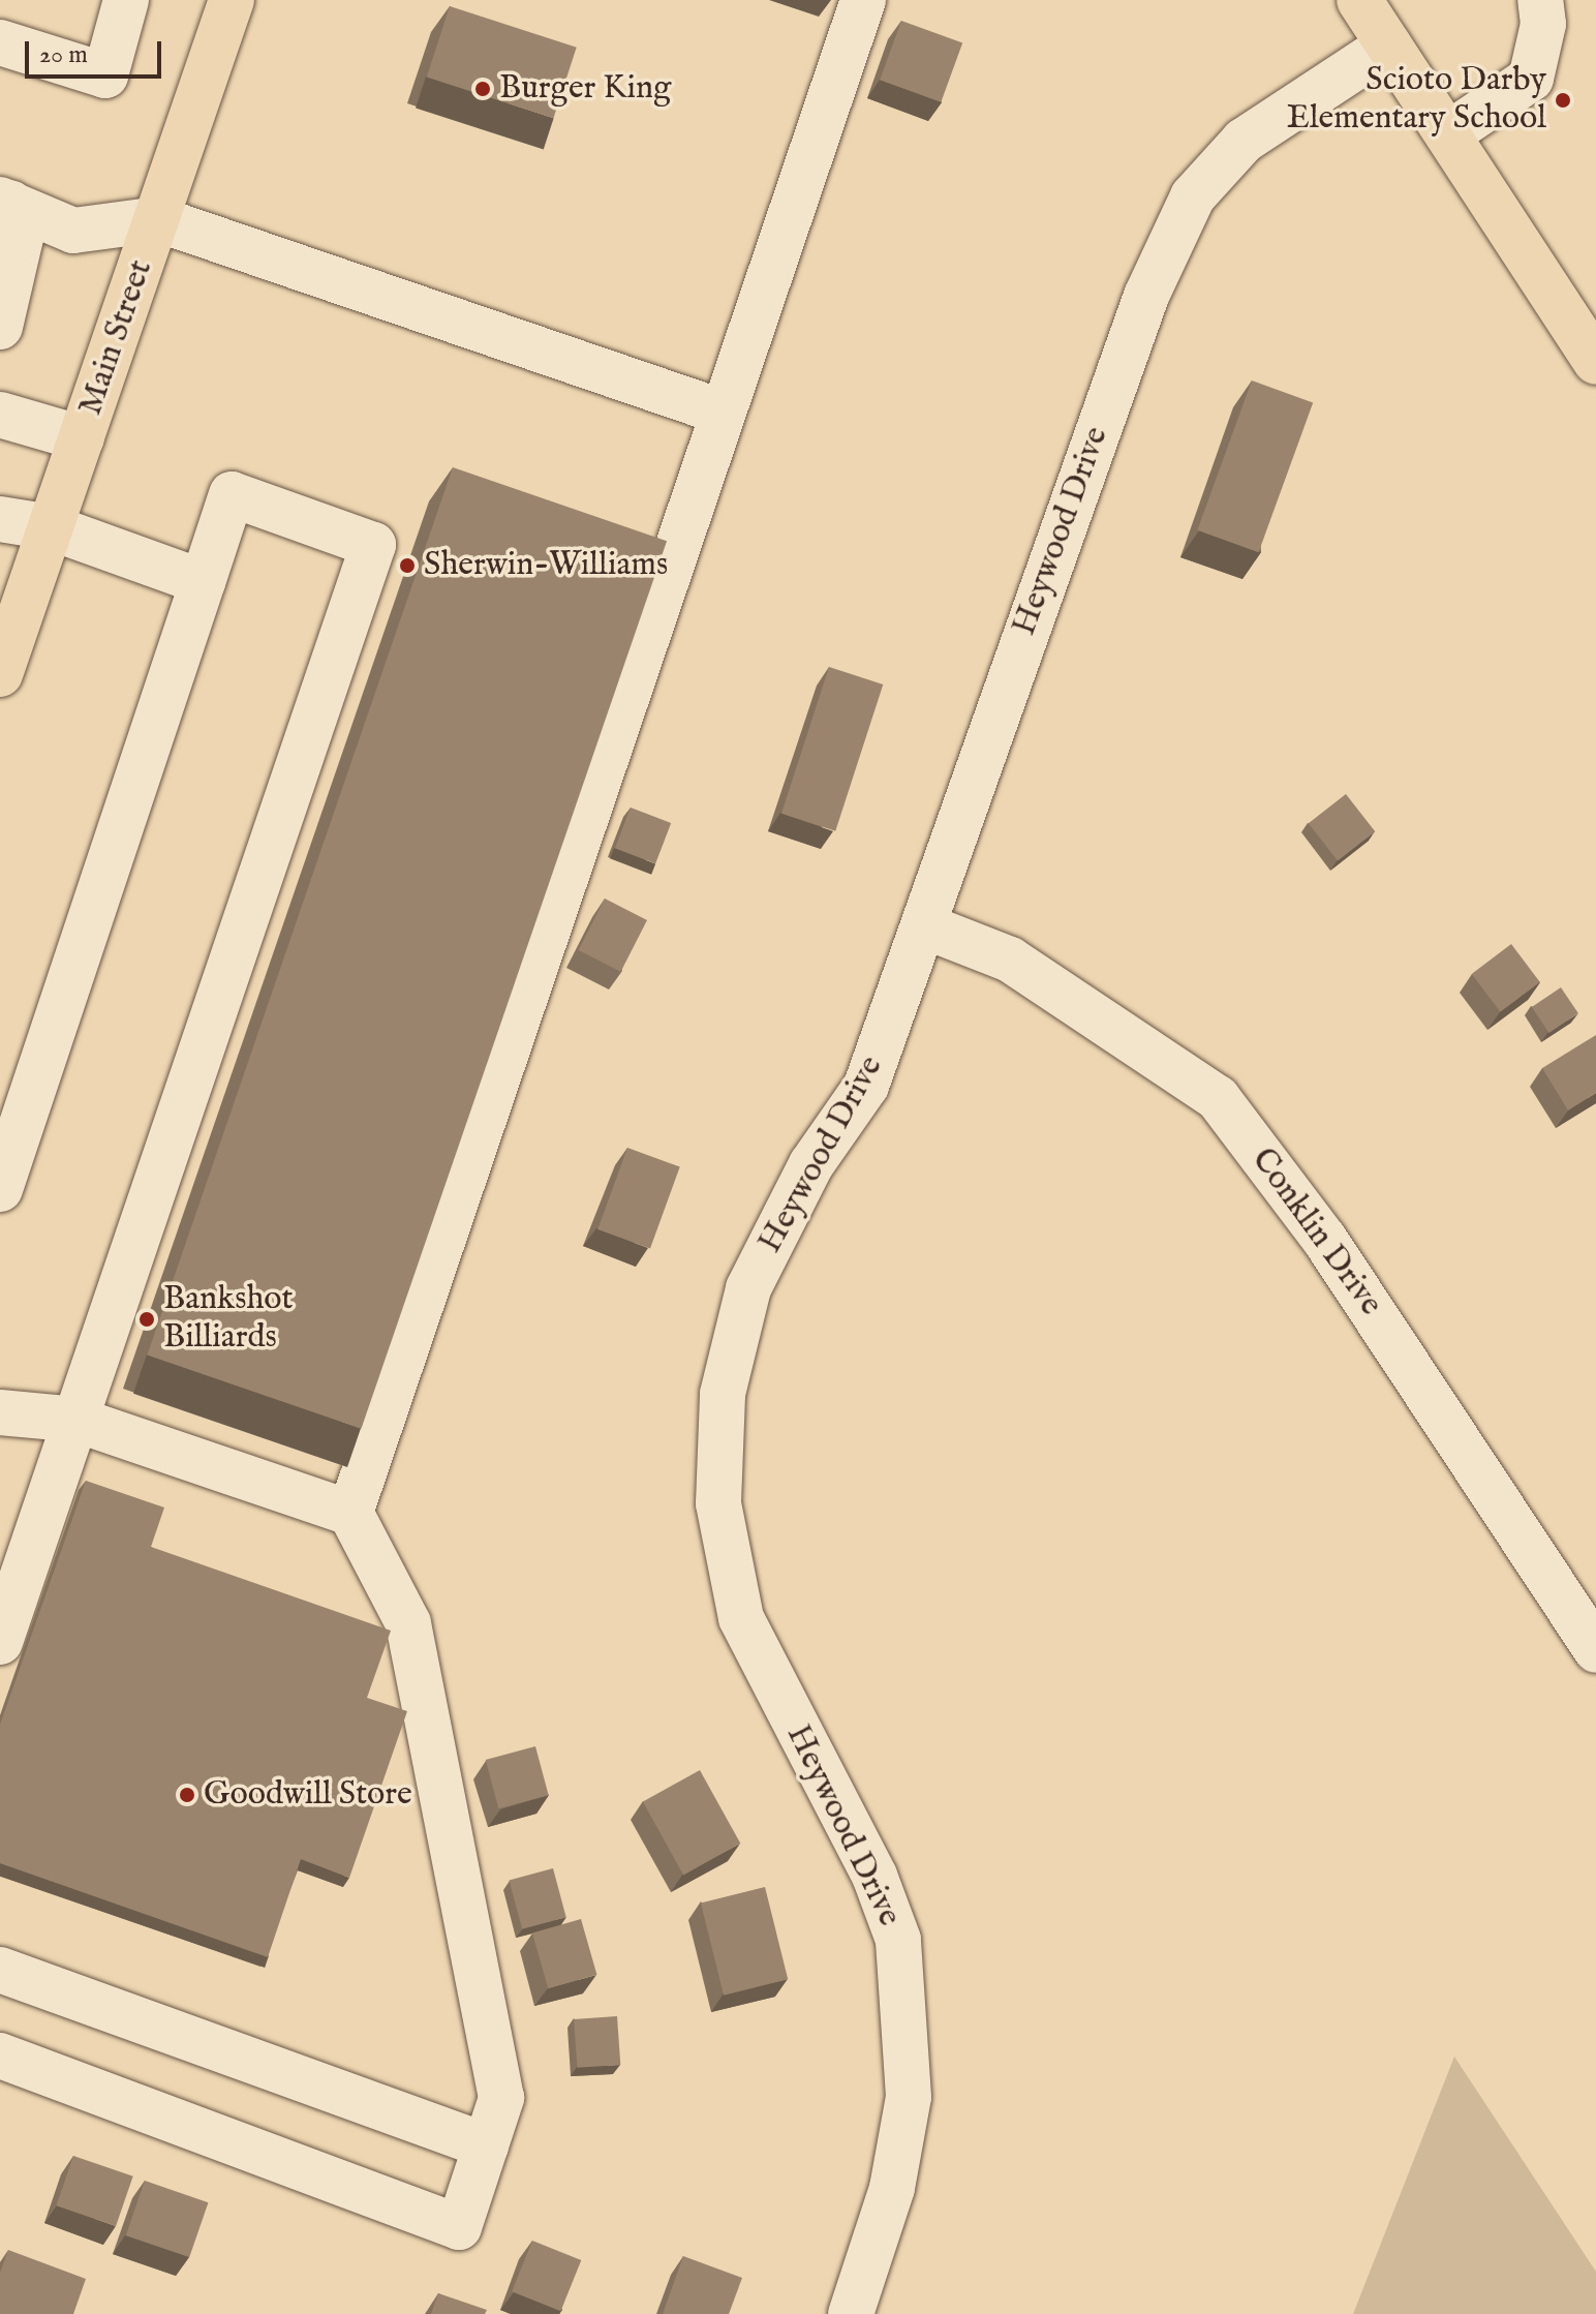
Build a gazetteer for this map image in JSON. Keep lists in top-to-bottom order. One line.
{"streets":{"main road":["Main Street"],"street":["Heywood Drive","Conklin Drive"]},"crossings":[["Heywood Drive","Conklin Drive"]],"places":["Burger King","Scioto Darby Elementary School","Sherwin-Williams","Bankshot Billiards","Goodwill Store"],"scale_bar":"20 m"}
